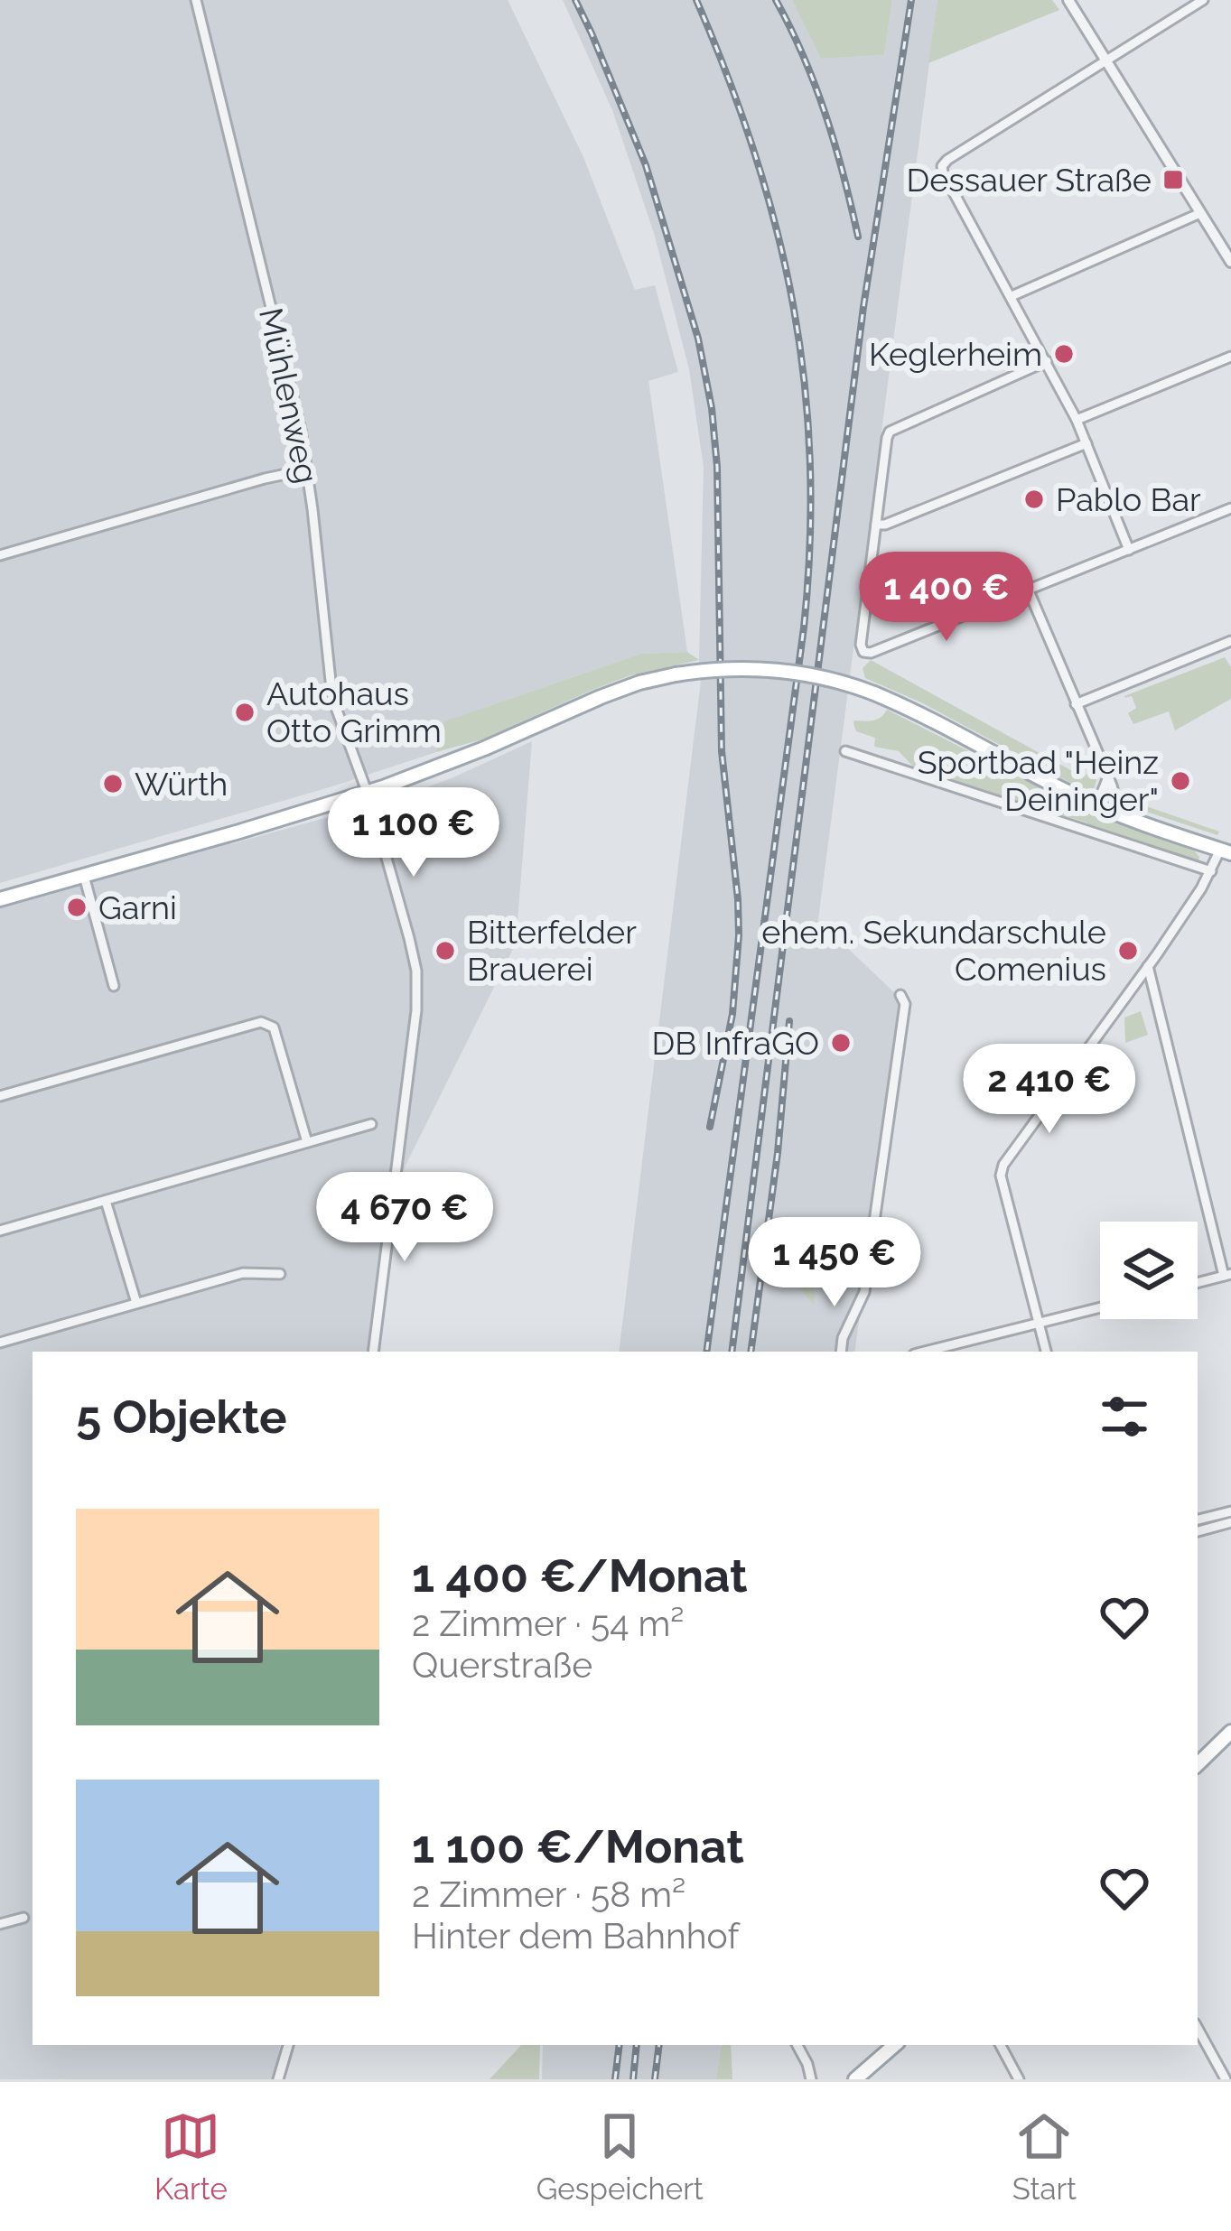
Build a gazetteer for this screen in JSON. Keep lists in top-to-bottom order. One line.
{"streets":{"street":["Mühlenweg"]},"places":{"transit":["Dessauer Straße"],"other":["Keglerheim","Pablo Bar","Autohaus Otto Grimm","Sportbad \"Heinz Deininger\"","Würth","Garni","Bitterfelder Brauerei","ehem. Sekundarschule Comenius","DB InfraGO"]},"page":{"price":["1 400 €","1 100 €","2 410 €","4 670 €","1 450 €"],"heading":"5 Objekte","list":[{"name":"1 400 €/Monat","note":"2 Zimmer · 54 m² · Querstraße"},{"name":"1 100 €/Monat","note":"2 Zimmer · 58 m² · Hinter dem Bahnhof"}],"tabs":["Karte","Gespeichert","Start"]}}
